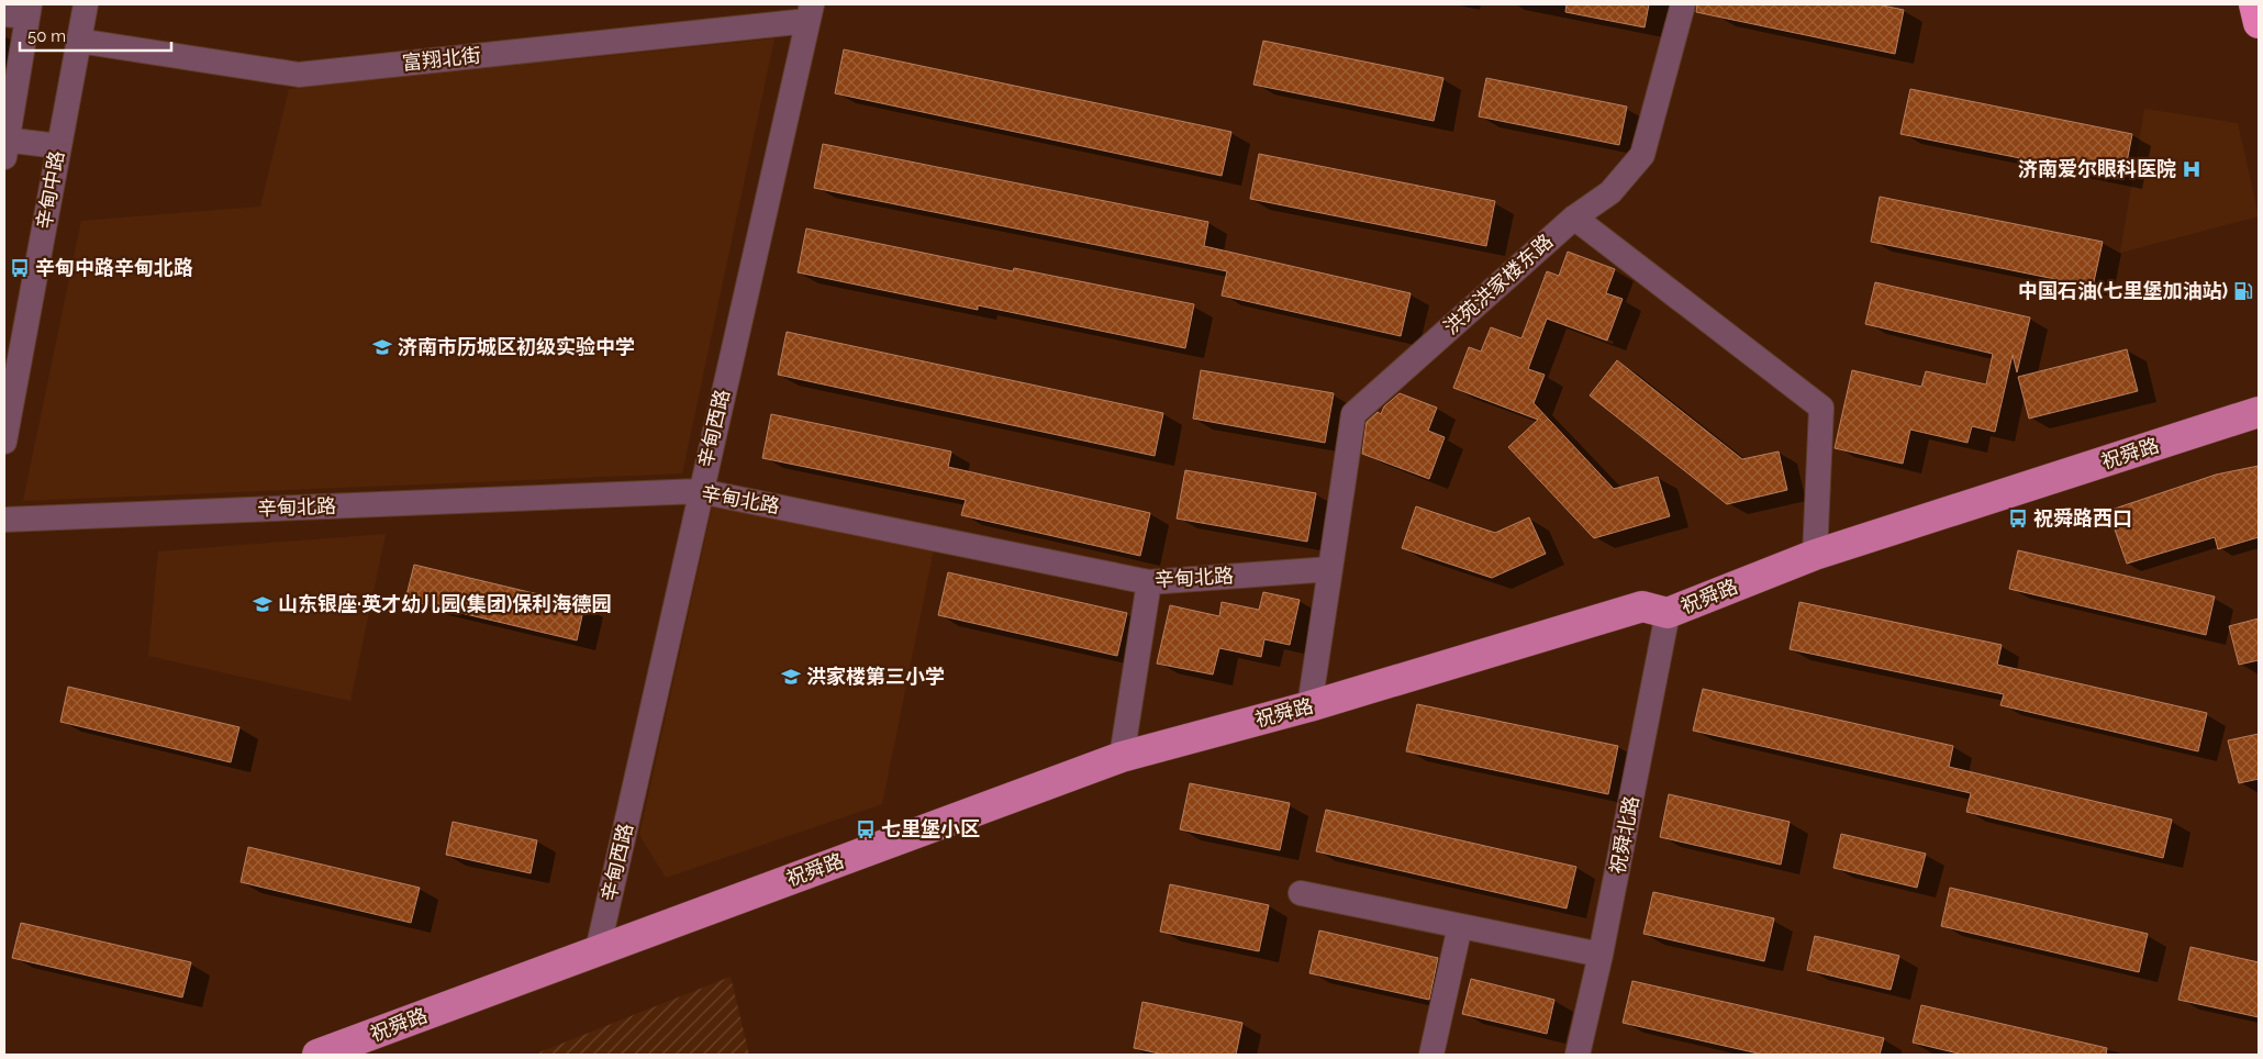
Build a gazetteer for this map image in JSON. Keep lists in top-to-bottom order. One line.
{"streets":{"main road":["祝舜路"],"street":["富翔北街","辛甸中路","洪苑洪家楼东路","辛甸西路","辛甸北路","祝舜北路"]},"crossings":[["富翔北街","辛甸中路"],["富翔北街","辛甸西路"],["洪苑洪家楼东路","辛甸北路"],["辛甸西路","祝舜路"],["辛甸西路","辛甸北路"],["祝舜路","祝舜北路"]],"places":{"hospital":["济南爱尔眼科医院"],"bus stop":["辛甸中路辛甸北路","祝舜路西口","七里堡小区"],"fuel station":["中国石油(七里堡加油站)"],"school or university":["济南市历城区初级实验中学","山东银座·英才幼儿园(集团)保利海德园","洪家楼第三小学"]},"scale_bar":"50 m"}
